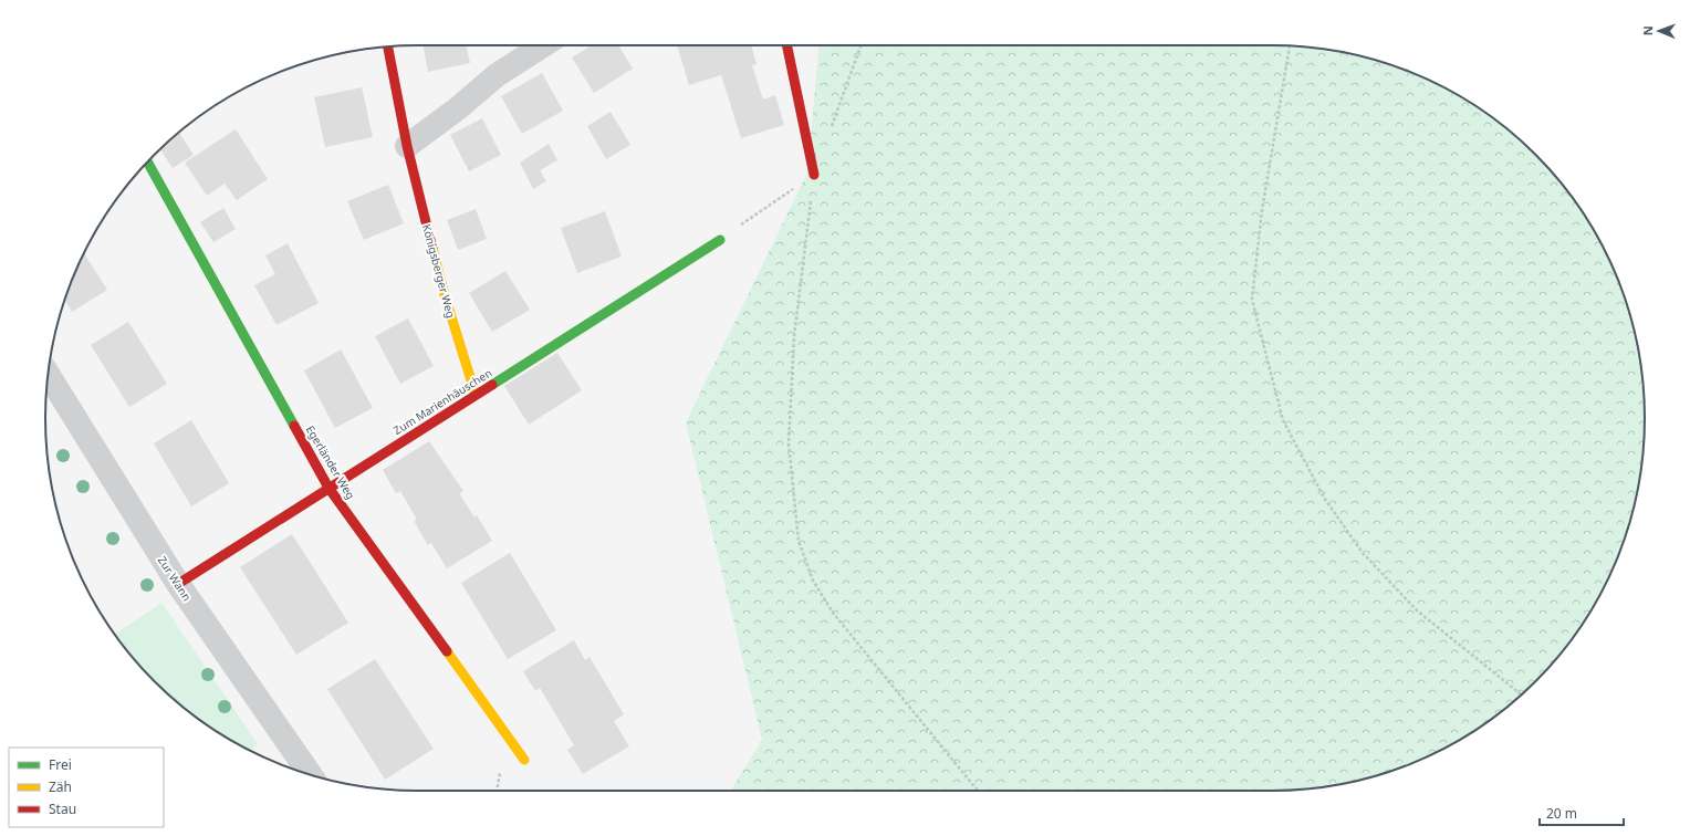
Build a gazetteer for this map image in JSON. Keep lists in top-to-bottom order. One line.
{"streets":{"street":["Königsberger Weg","Zum Marienhäuschen","Egerländer Weg","Zur Wann"]},"crossings":[["Königsberger Weg","Zum Marienhäuschen"],["Zum Marienhäuschen","Egerländer Weg"],["Zum Marienhäuschen","Zur Wann"]],"legend":["Frei","Zäh","Stau"],"scale_bar":"20 m","north":"left"}
